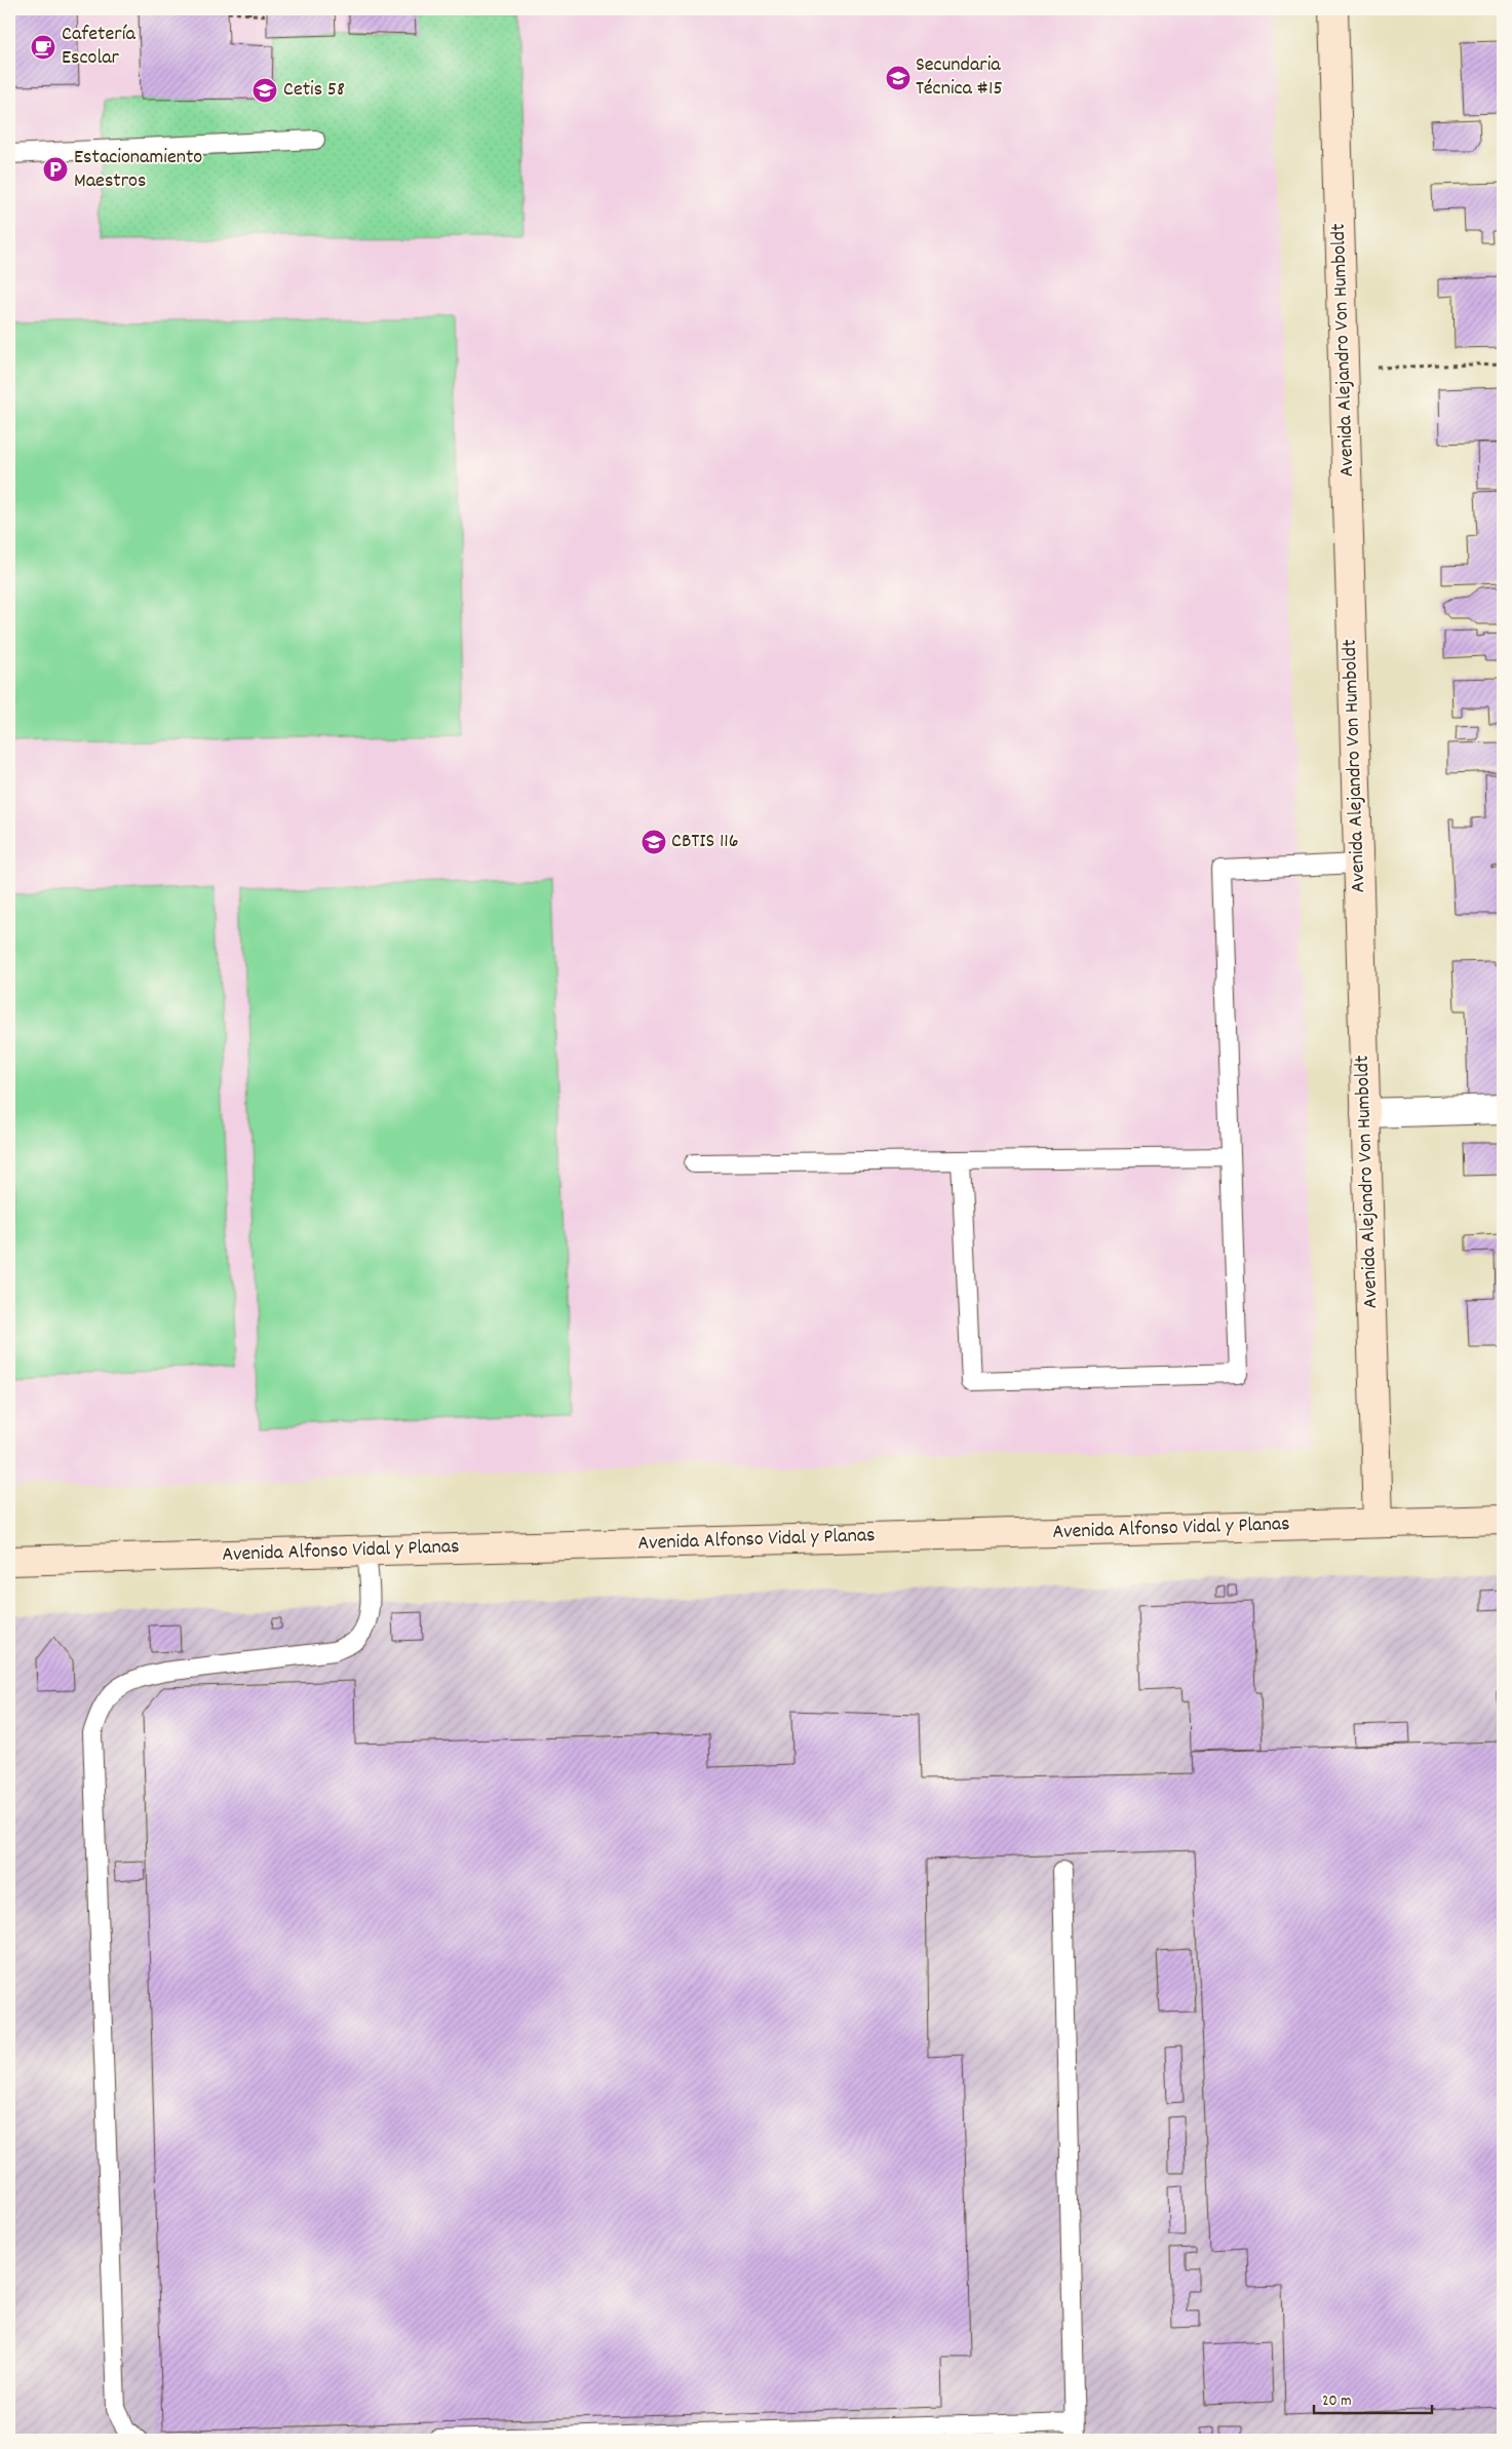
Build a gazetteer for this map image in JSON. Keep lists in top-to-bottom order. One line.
{"streets":{"street":["Avenida Alejandro Von Humboldt","Avenida Alfonso Vidal y Planas"]},"crossings":[["Avenida Alejandro Von Humboldt","Avenida Alfonso Vidal y Planas"]],"places":{"cafe":["Cafetería Escolar"],"school or university":["Secundaria Técnica #15","Cetis 58","CBTIS 116"],"parking":["Estacionamiento Maestros"]},"scale_bar":"20 m"}
